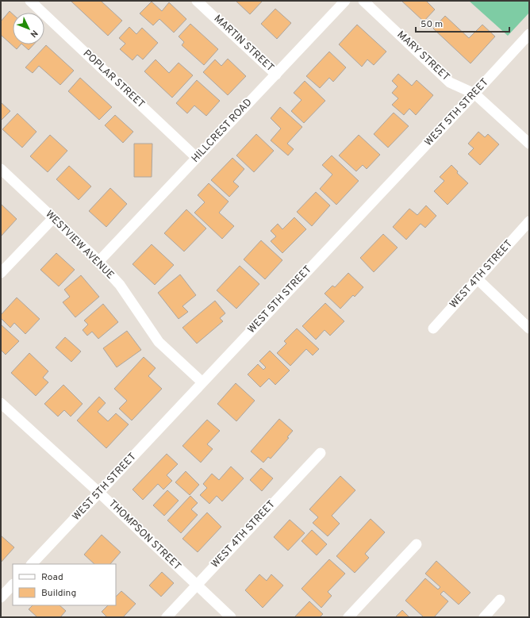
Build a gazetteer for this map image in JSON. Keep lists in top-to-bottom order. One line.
{"streets":{"street":["MARTIN STREET","MARY STREET","POPLAR STREET","WEST 5TH STREET","HILLCREST ROAD","WESTVIEW AVENUE","WEST 4TH STREET","THOMPSON STREET"]},"crossings":[["MARTIN STREET","HILLCREST ROAD"],["MARY STREET","WEST 5TH STREET"],["POPLAR STREET","HILLCREST ROAD"],["WEST 5TH STREET","WESTVIEW AVENUE"],["WEST 5TH STREET","THOMPSON STREET"],["HILLCREST ROAD","WESTVIEW AVENUE"],["WEST 4TH STREET","THOMPSON STREET"]],"legend":["Road","Building"],"scale_bar":"50 m","north":"bottom right"}
